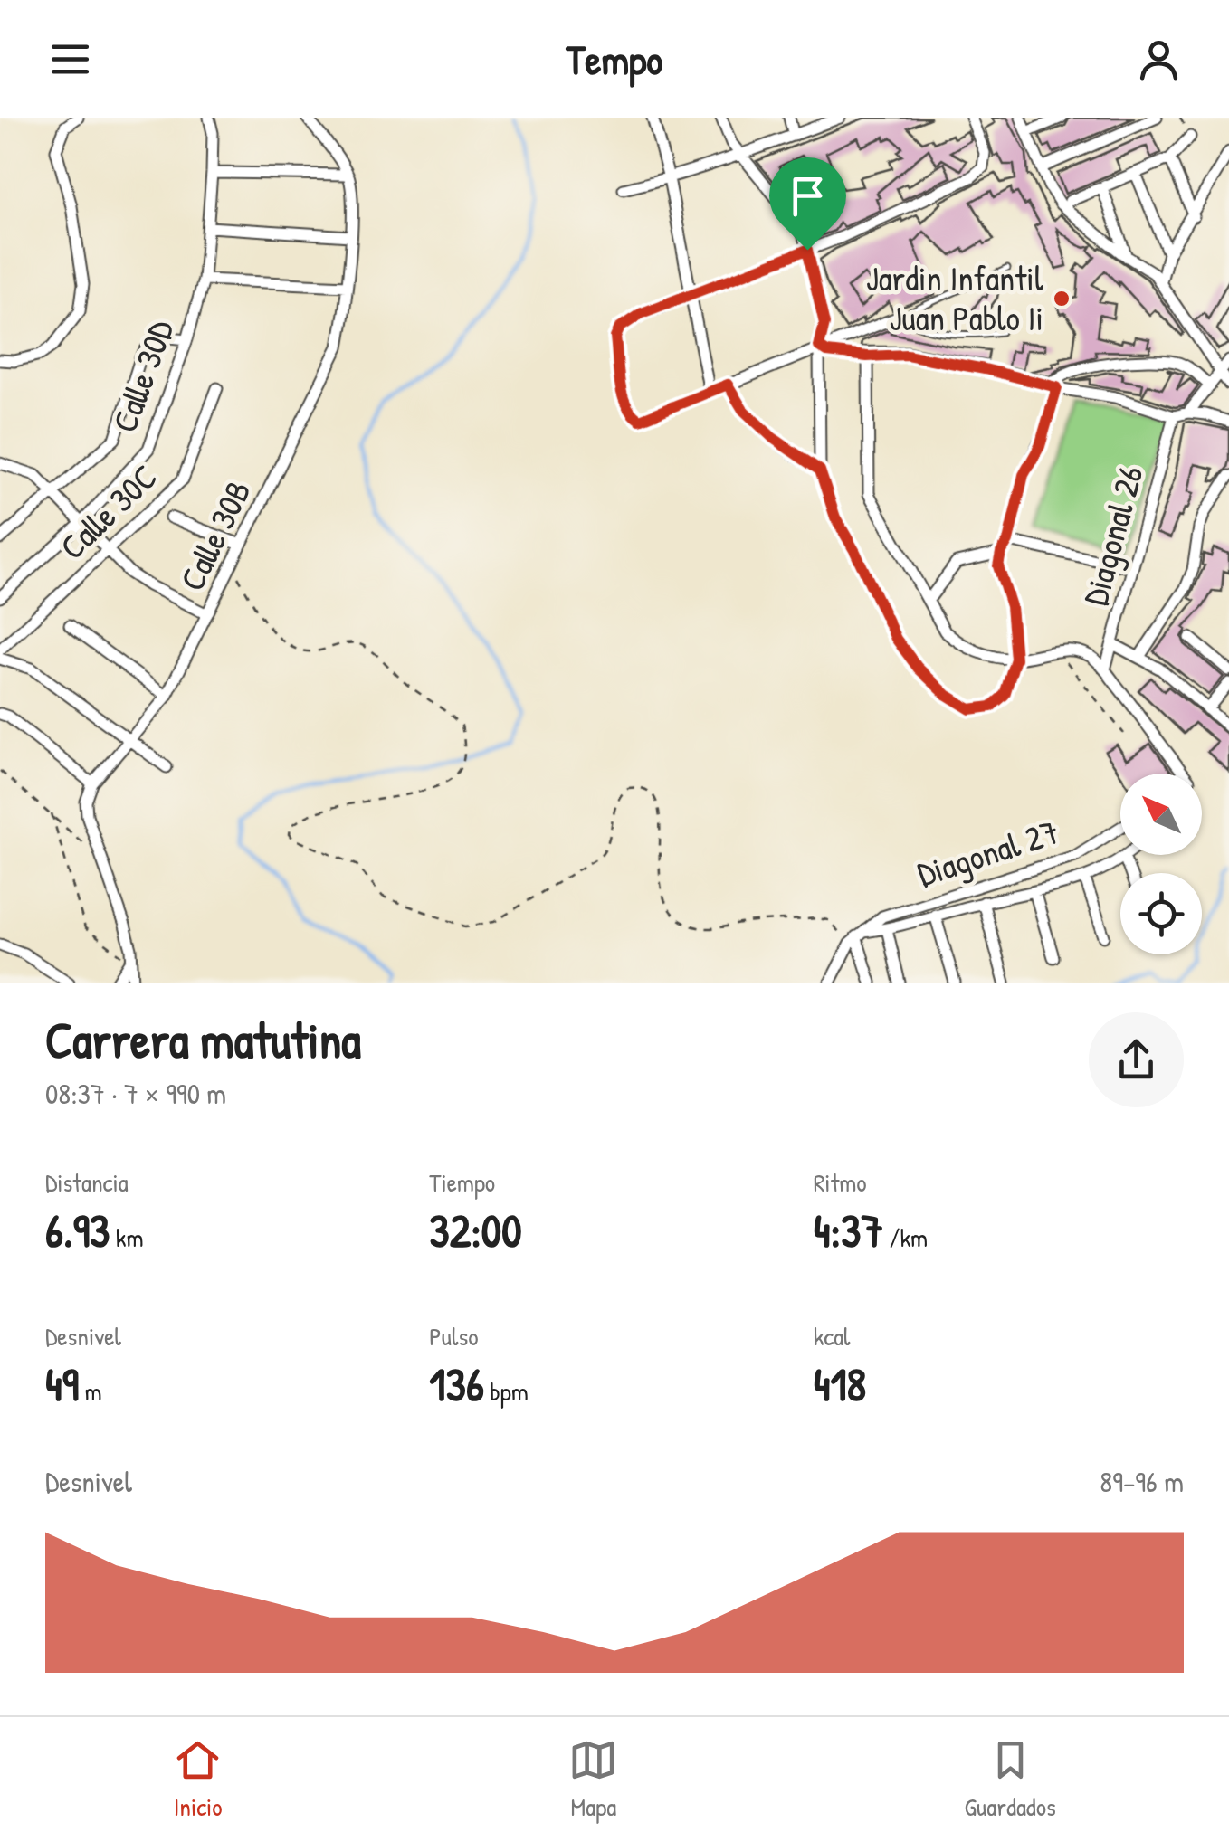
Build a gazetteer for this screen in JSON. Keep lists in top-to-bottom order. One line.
{"streets":{"street":["Calle 30D","Calle 30C","Calle 30B","Diagonal 26","Diagonal 27"]},"places":["Jardin Infantil Juan Pablo Ii"],"north":"top left","page":{"header":"Tempo","heading":["Carrera matutina","08:37 · 7 × 990 m"],"stats":[["Distancia","6.93 km"],["Tiempo","32:00"],["Ritmo","4:37 /km"],["Desnivel","49 m"],["Pulso","136 bpm"],["kcal","418"]],"chart":["Desnivel","89–96 m"],"tabs":["Inicio","Mapa","Guardados"]}}
